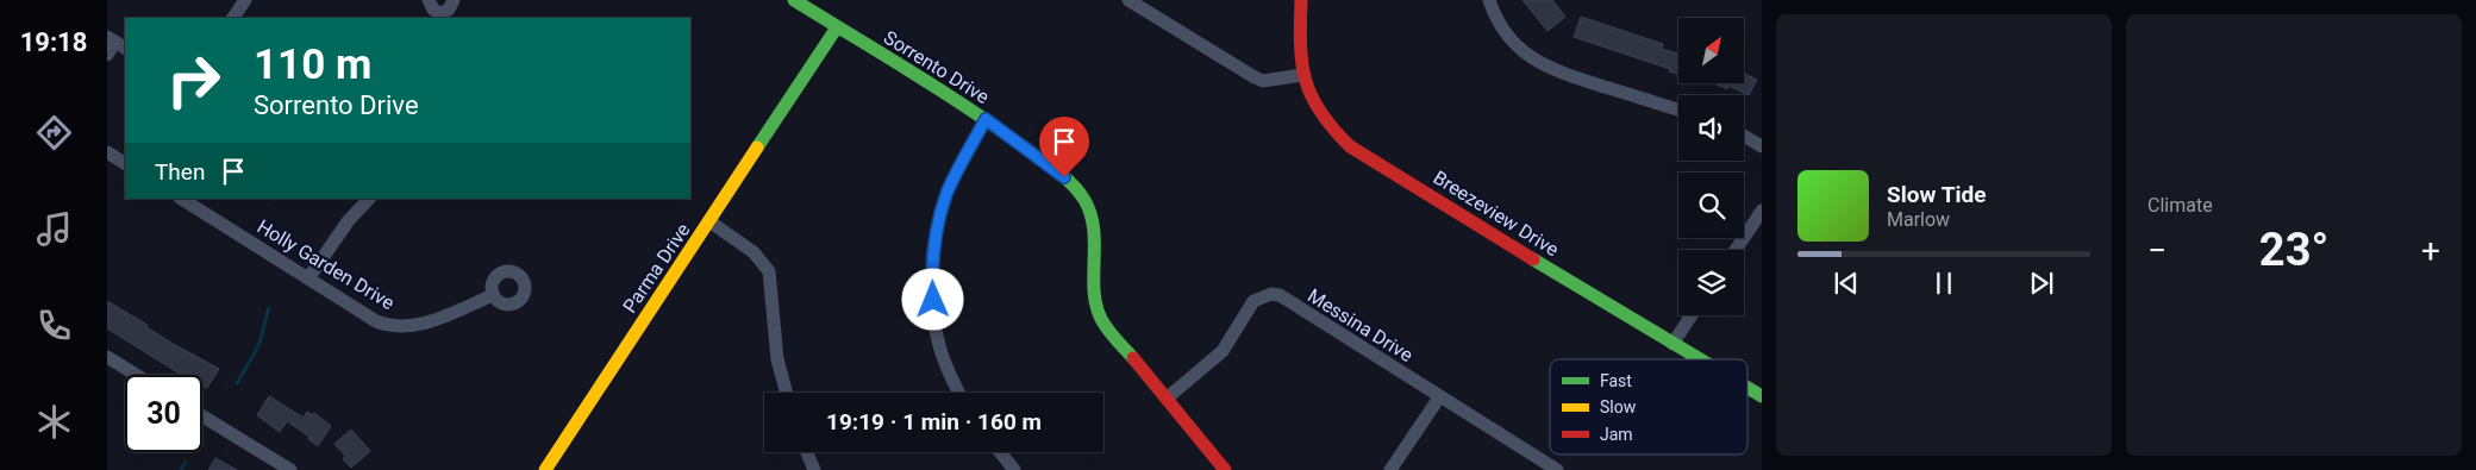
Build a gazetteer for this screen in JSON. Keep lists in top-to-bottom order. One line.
{"streets":{"street":["Sorrento Drive","Breezeview Drive","Holly Garden Drive","Parma Drive","Messina Drive"]},"crossings":[["Sorrento Drive","Parma Drive"],["Sorrento Drive","Messina Drive"]],"legend":["Fast","Slow","Jam"],"north":"top right","page":{"tabs":"19:18","tile":"Climate","turn":["110 m","Sorrento Drive"],"then":"Then","song":["Slow Tide","Marlow"],"heat":["−","23°","+"],"limit":"30","trip":"19:19 · 1 min · 160 m"}}
